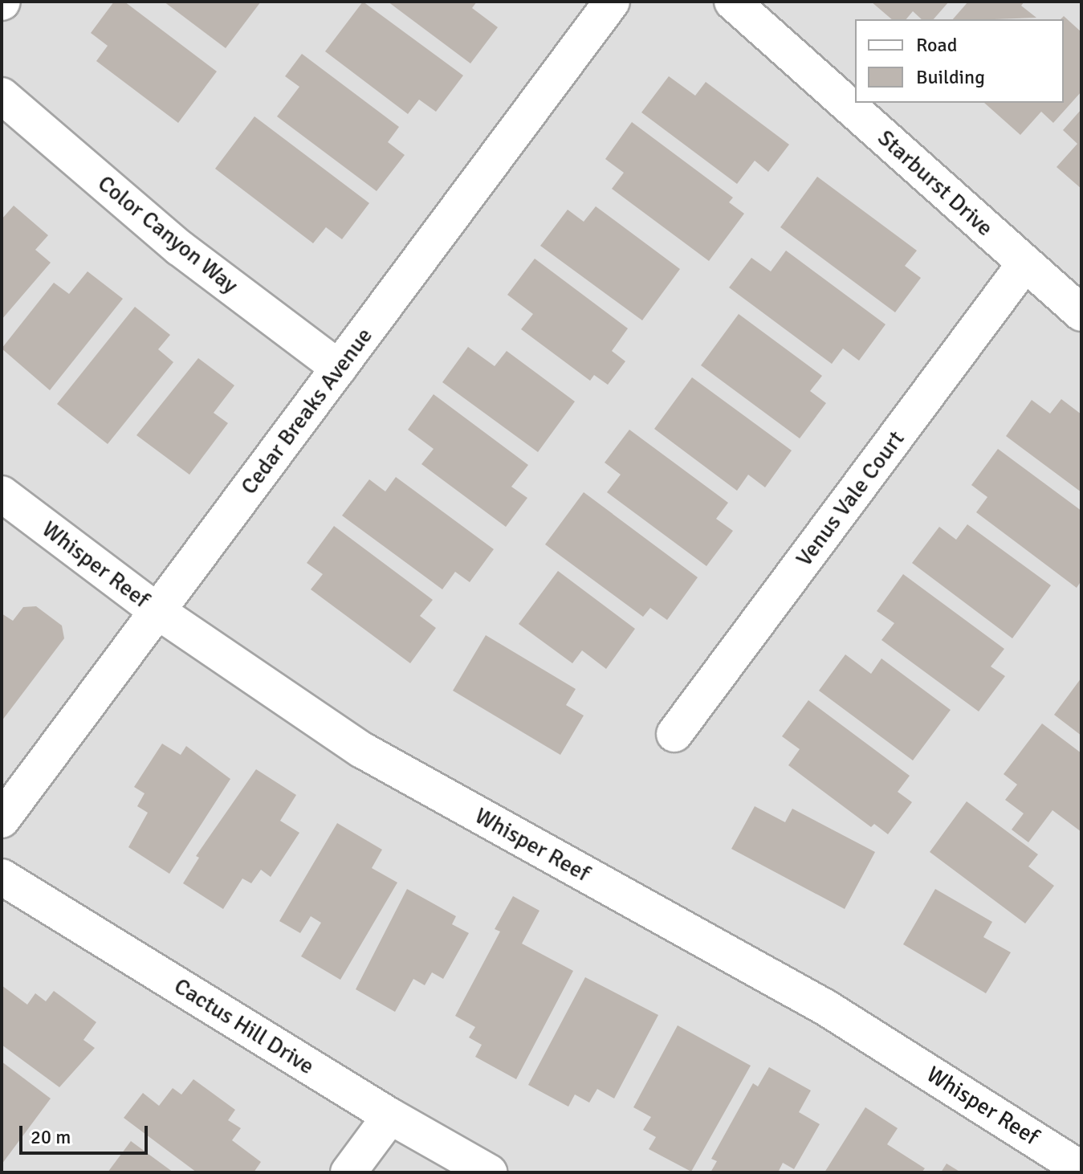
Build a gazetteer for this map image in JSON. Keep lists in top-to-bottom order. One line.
{"streets":{"street":["Starburst Drive","Color Canyon Way","Cedar Breaks Avenue","Venus Vale Court","Whisper Reef","Cactus Hill Drive"]},"crossings":[["Starburst Drive","Venus Vale Court"],["Color Canyon Way","Cedar Breaks Avenue"],["Cedar Breaks Avenue","Whisper Reef"]],"legend":["Road","Building"],"scale_bar":"20 m"}
